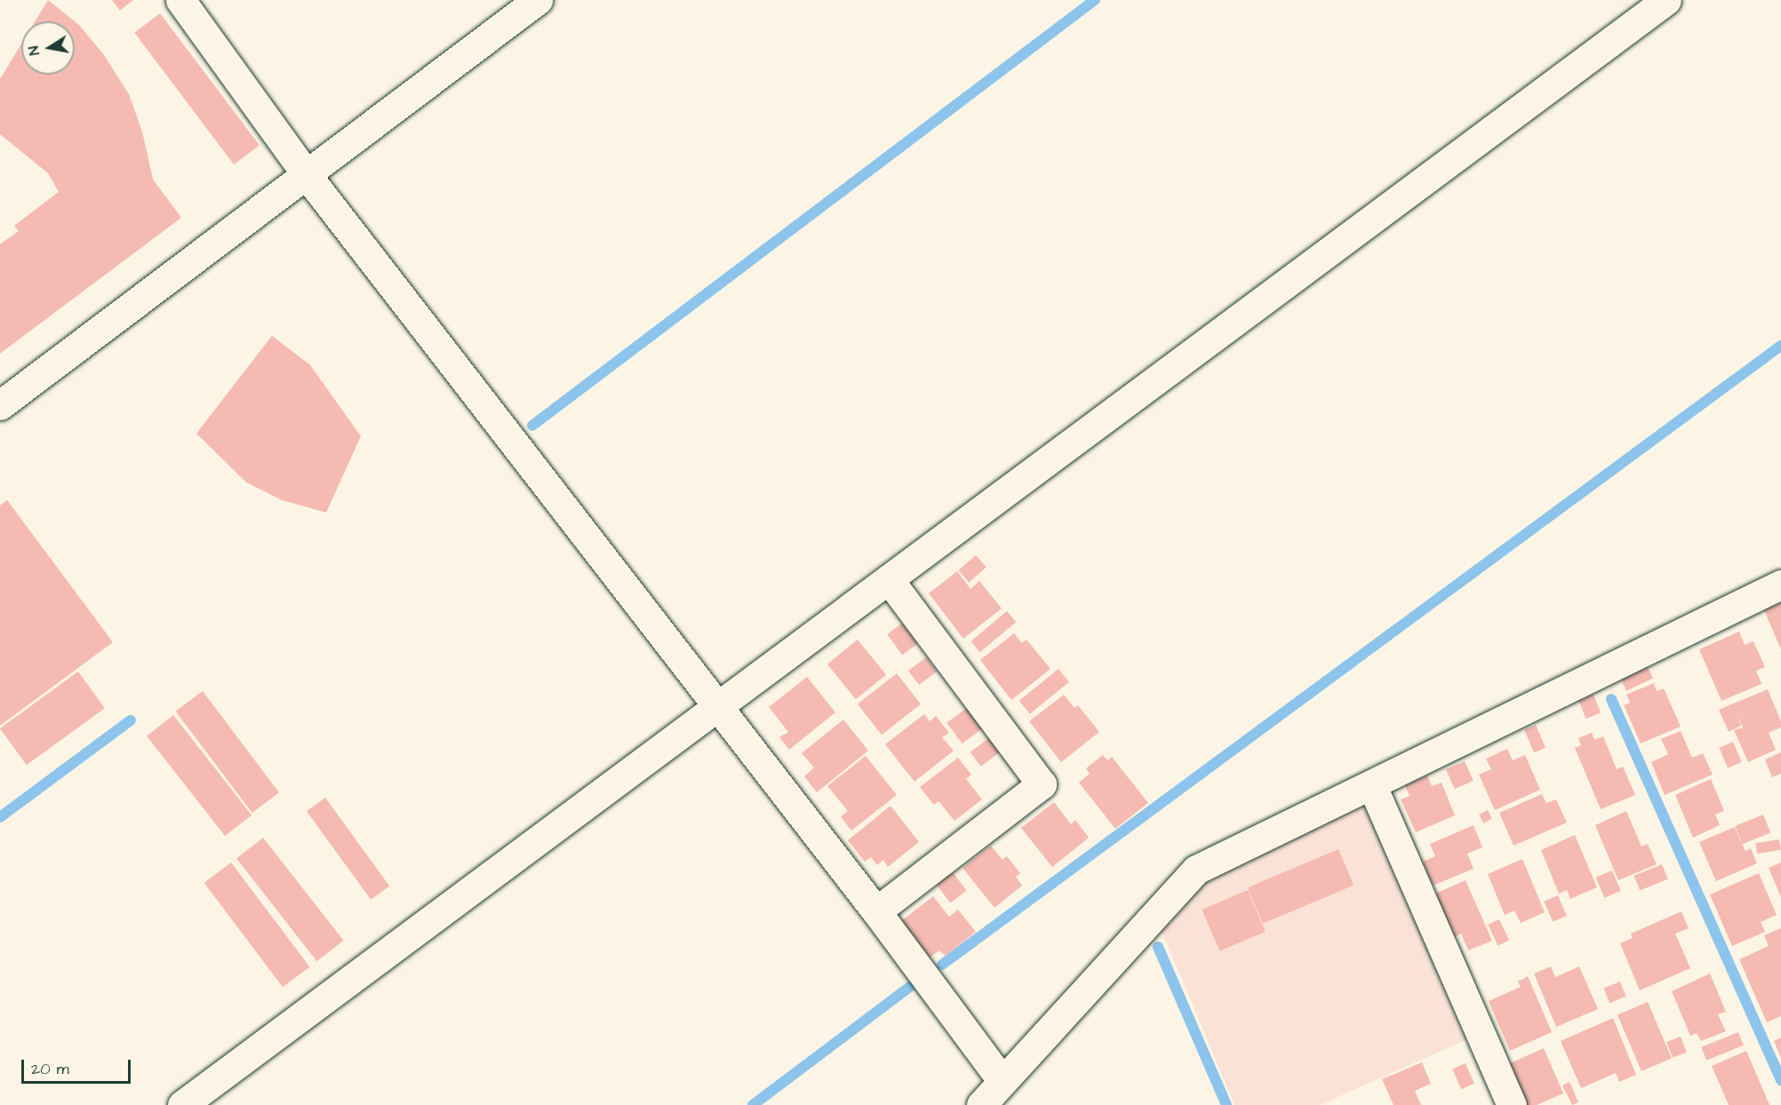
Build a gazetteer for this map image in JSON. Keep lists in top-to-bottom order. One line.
{"scale_bar":"20 m","north":"left"}
